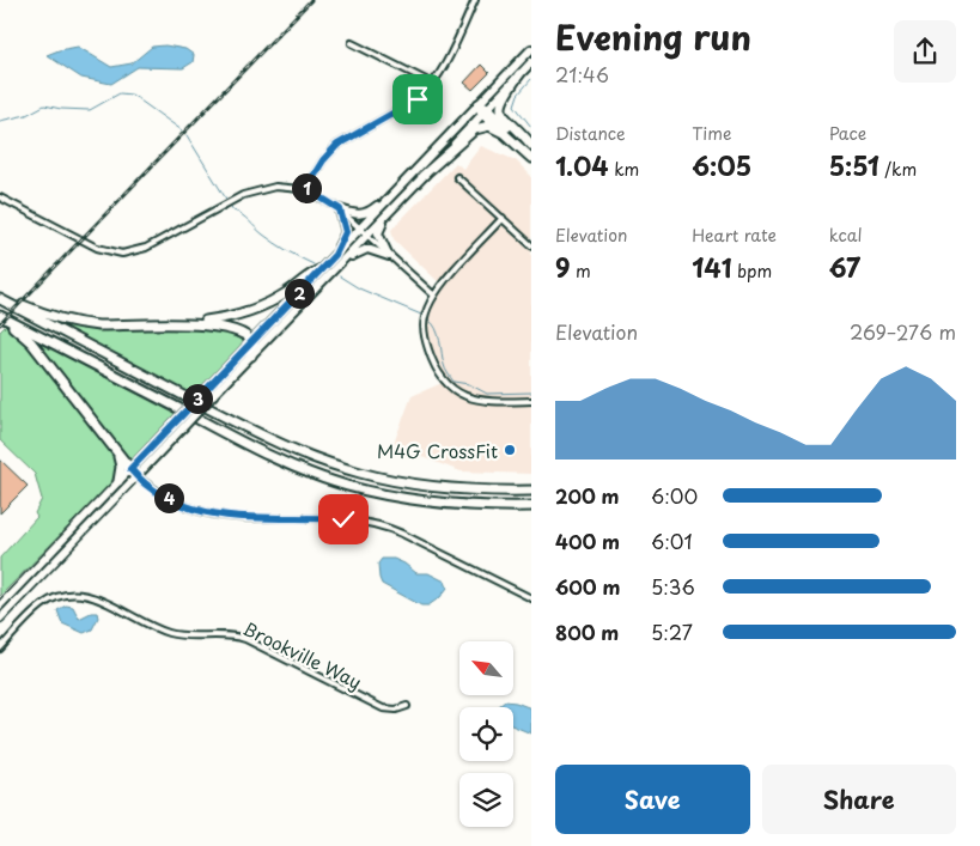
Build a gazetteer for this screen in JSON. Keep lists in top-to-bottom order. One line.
{"streets":{"street":["Brookville Way"]},"places":["M4G CrossFit"],"north":"top left","page":{"heading":["Evening run","21:46"],"stats":[["Distance","1.04 km"],["Time","6:05"],["Pace","5:51 /km"],["Elevation","9 m"],["Heart rate","141 bpm"],["kcal","67"]],"pins":["1","2","3","4"],"chart":["Elevation","269–276 m"],"list":[{"name":"200 m","note":"6:00"},{"name":"400 m","note":"6:01"},{"name":"600 m","note":"5:36"},{"name":"800 m","note":"5:27"}],"buttons":["Save","Share"]}}
